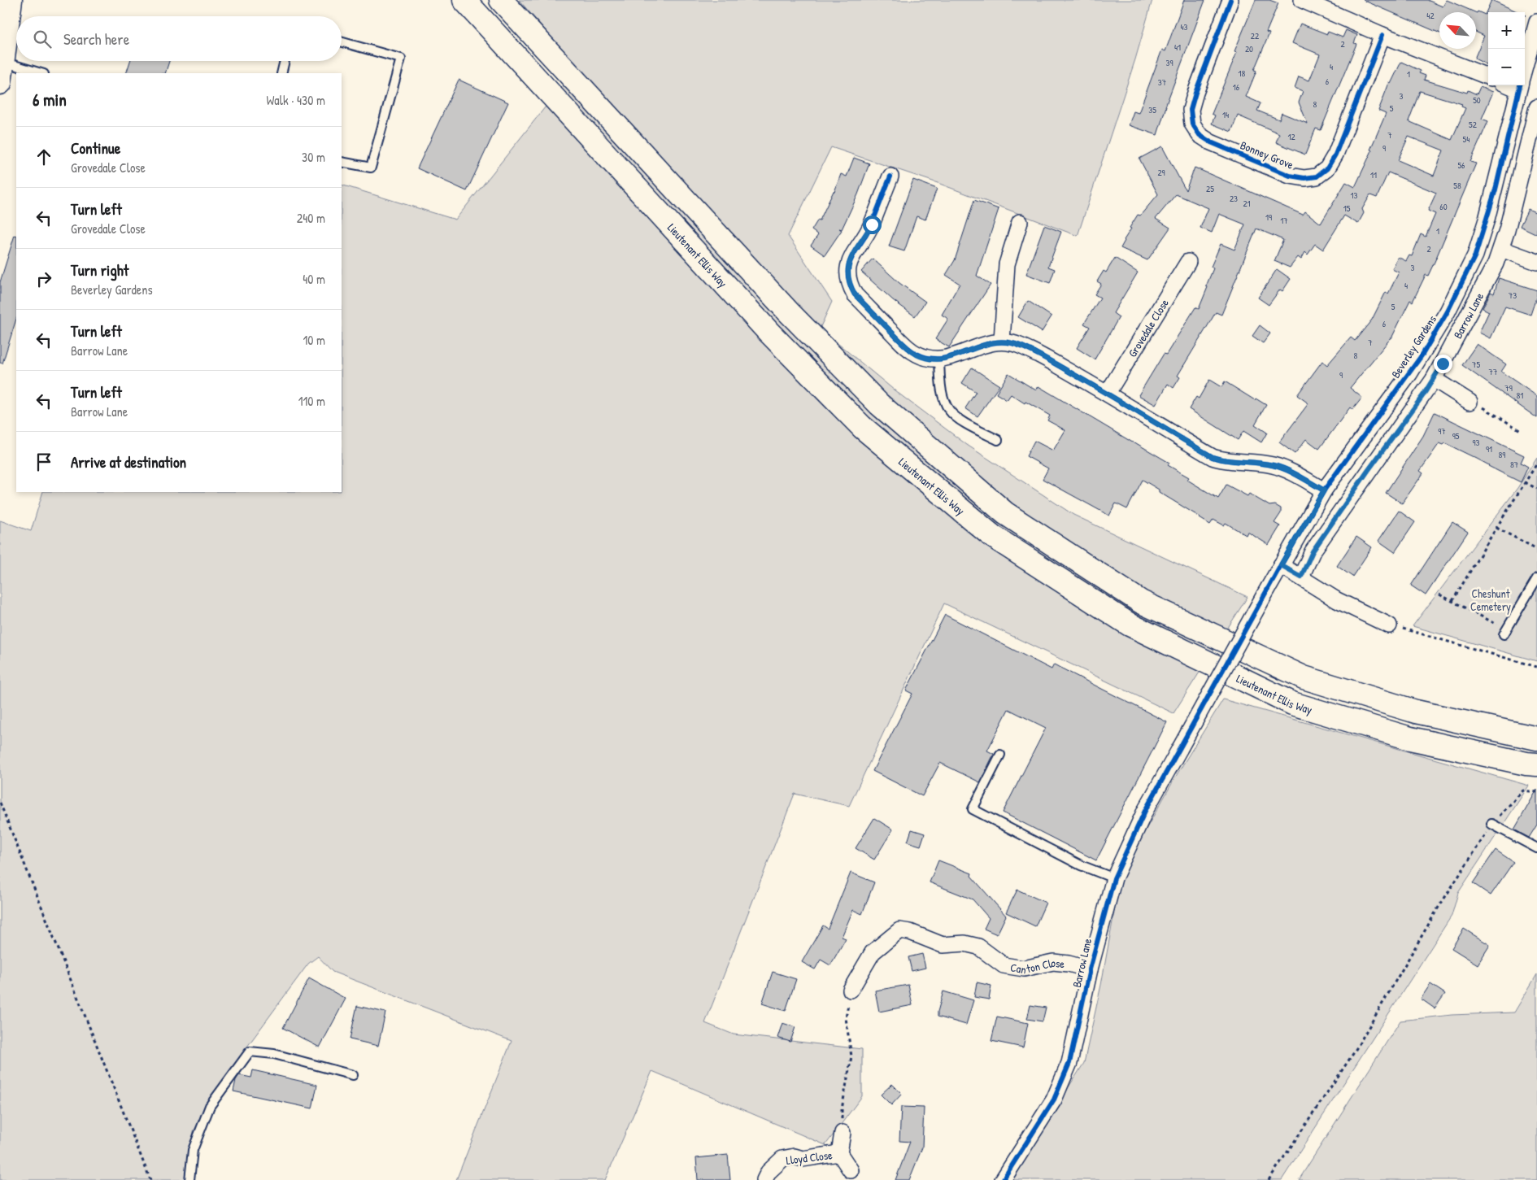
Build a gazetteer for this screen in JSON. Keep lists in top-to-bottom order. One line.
{"streets":{"main road":["Lieutenant Ellis Way"],"street":["Bonney Grove","Barrow Lane","Grovedale Close","Beverley Gardens","Canton Close","Lloyd Close"]},"crossings":[["Barrow Lane","Beverley Gardens"],["Barrow Lane","Canton Close"]],"parks":["Cheshunt Cemetery"],"house_numbers":["42","43","22","2","41","20","39","4","18","1","6","37","16","3","50","8","5","35","14","52","7","12","54","9","56","29","11","58","25","13","23","21","60","15","19","17","1","2","3","4","73","5","6","7","8","75","77","9","79","81","97","95","93","91","89","87"],"north":"top left","page":{"map_buttons":["+","−"],"search":"Search here","heading":["6 min","Walk · 430 m"],"list":[["Continue","Grovedale Close","30 m"],["Turn left","Grovedale Close","240 m"],["Turn right","Beverley Gardens","40 m"],["Turn left","Barrow Lane","10 m"],["Turn left","Barrow Lane","110 m"],"Arrive at destination"]}}
